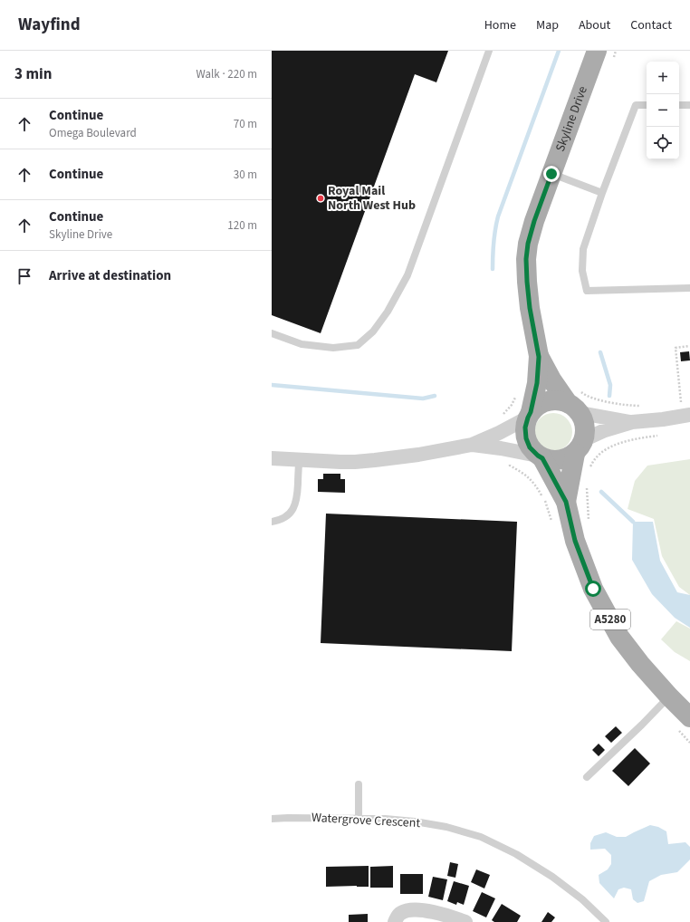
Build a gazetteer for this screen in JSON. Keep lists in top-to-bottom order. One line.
{"streets":{"main road":["Skyline Drive","A5280"],"lane":["Watergrove Crescent"]},"crossings":[["Skyline Drive","A5280"]],"places":["Royal Mail North West Hub"],"page":{"header":"Wayfind","nav":["Home","Map","About","Contact"],"heading":["3 min","Walk · 220 m"],"map_buttons":["+","−"],"list":[["Continue","Omega Boulevard","70 m"],["Continue","30 m"],["Continue","Skyline Drive","120 m"],"Arrive at destination"]}}
